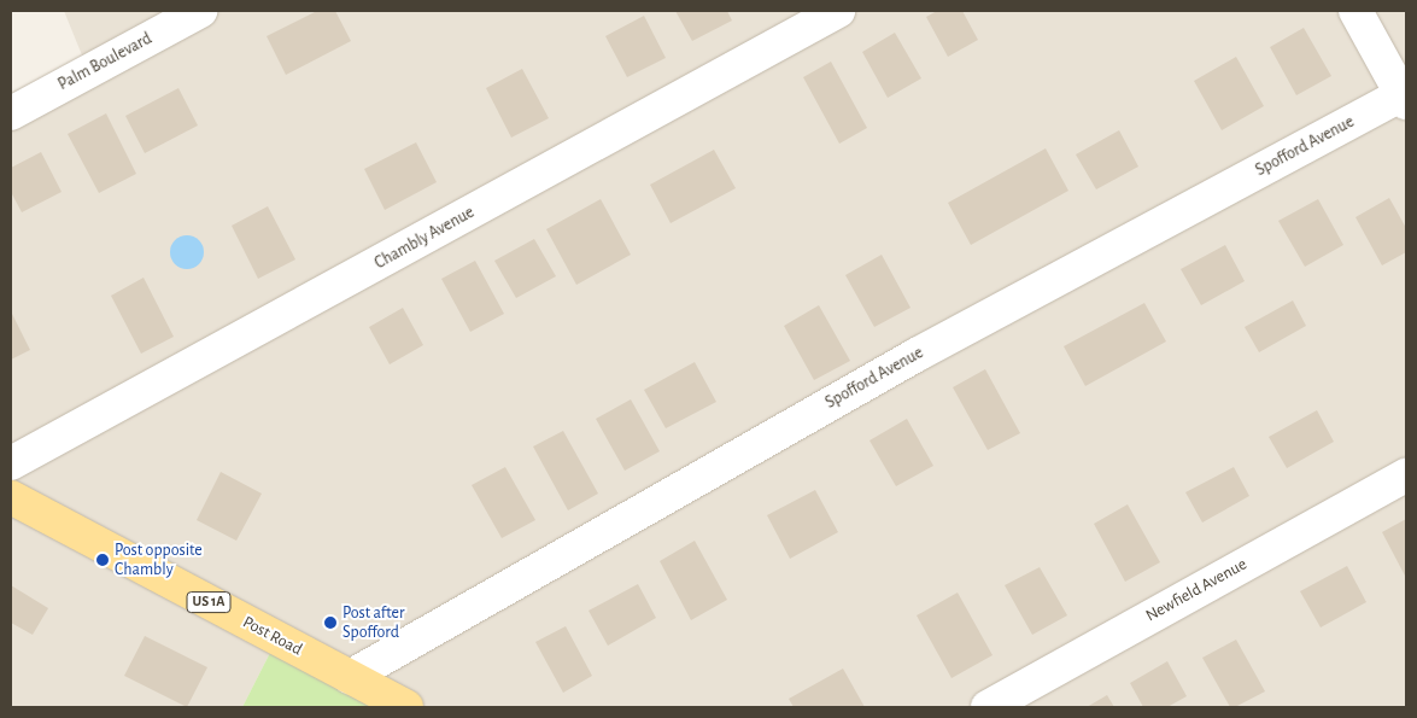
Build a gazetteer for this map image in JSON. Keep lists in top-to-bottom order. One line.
{"streets":{"main road":["US 1A","Post Road"],"street":["Palm Boulevard","Spofford Avenue","Chambly Avenue","Newfield Avenue"]},"crossings":[["Spofford Avenue","Post Road"]],"places":["Post opposite Chambly","Post after Spofford"]}
